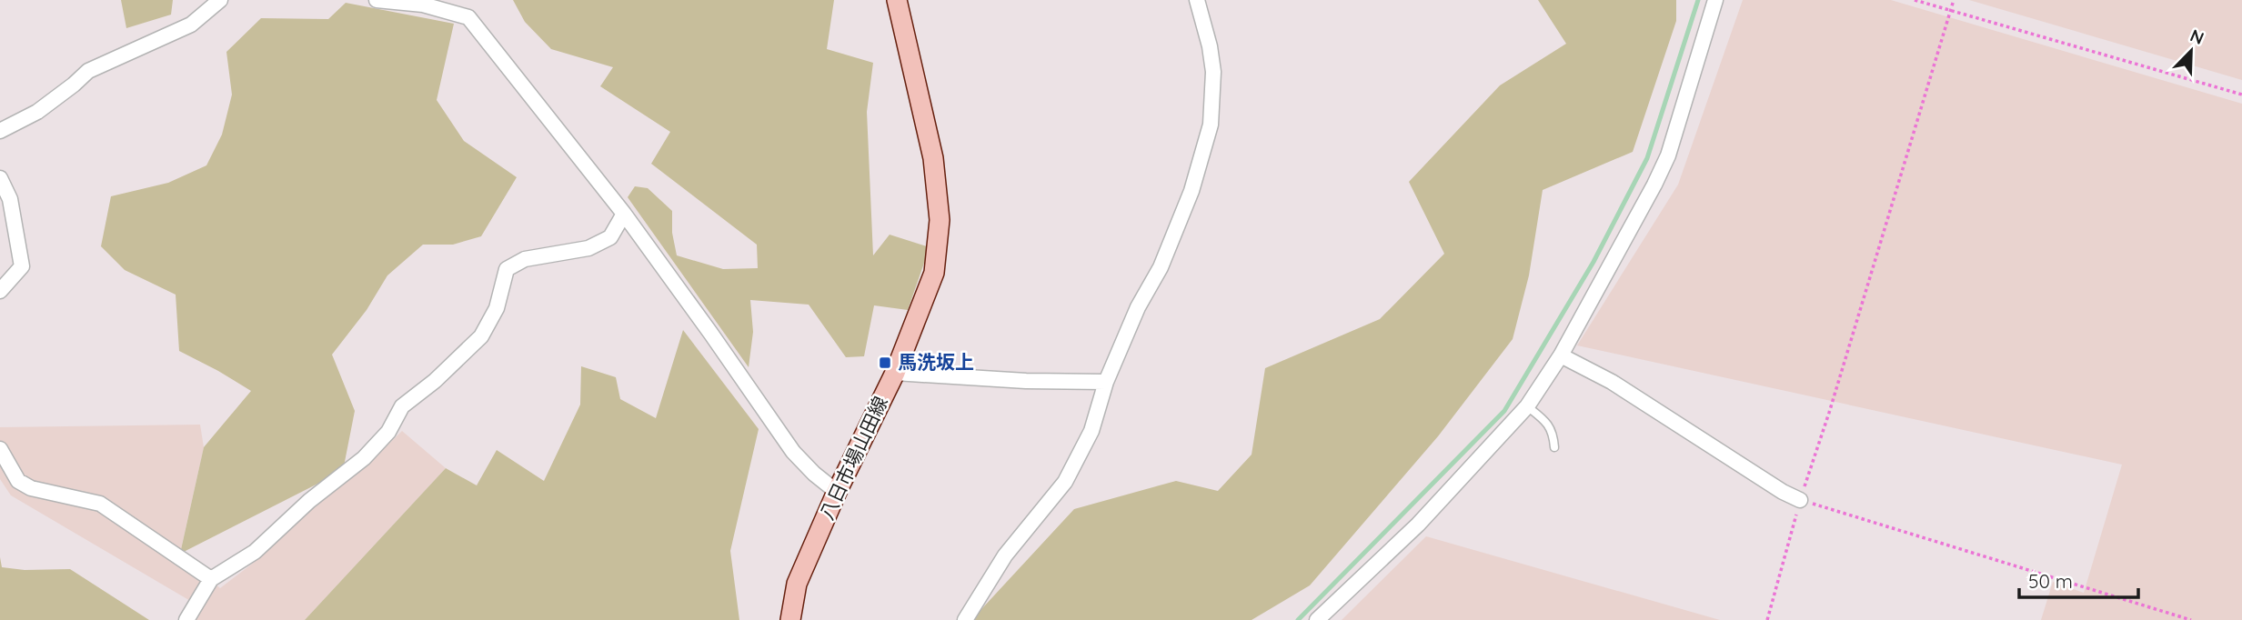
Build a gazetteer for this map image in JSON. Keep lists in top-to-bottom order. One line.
{"streets":{"main road":["八日市場山田線"]},"places":{"transit":["馬洗坂上"]},"scale_bar":"50 m","north":"top right"}
